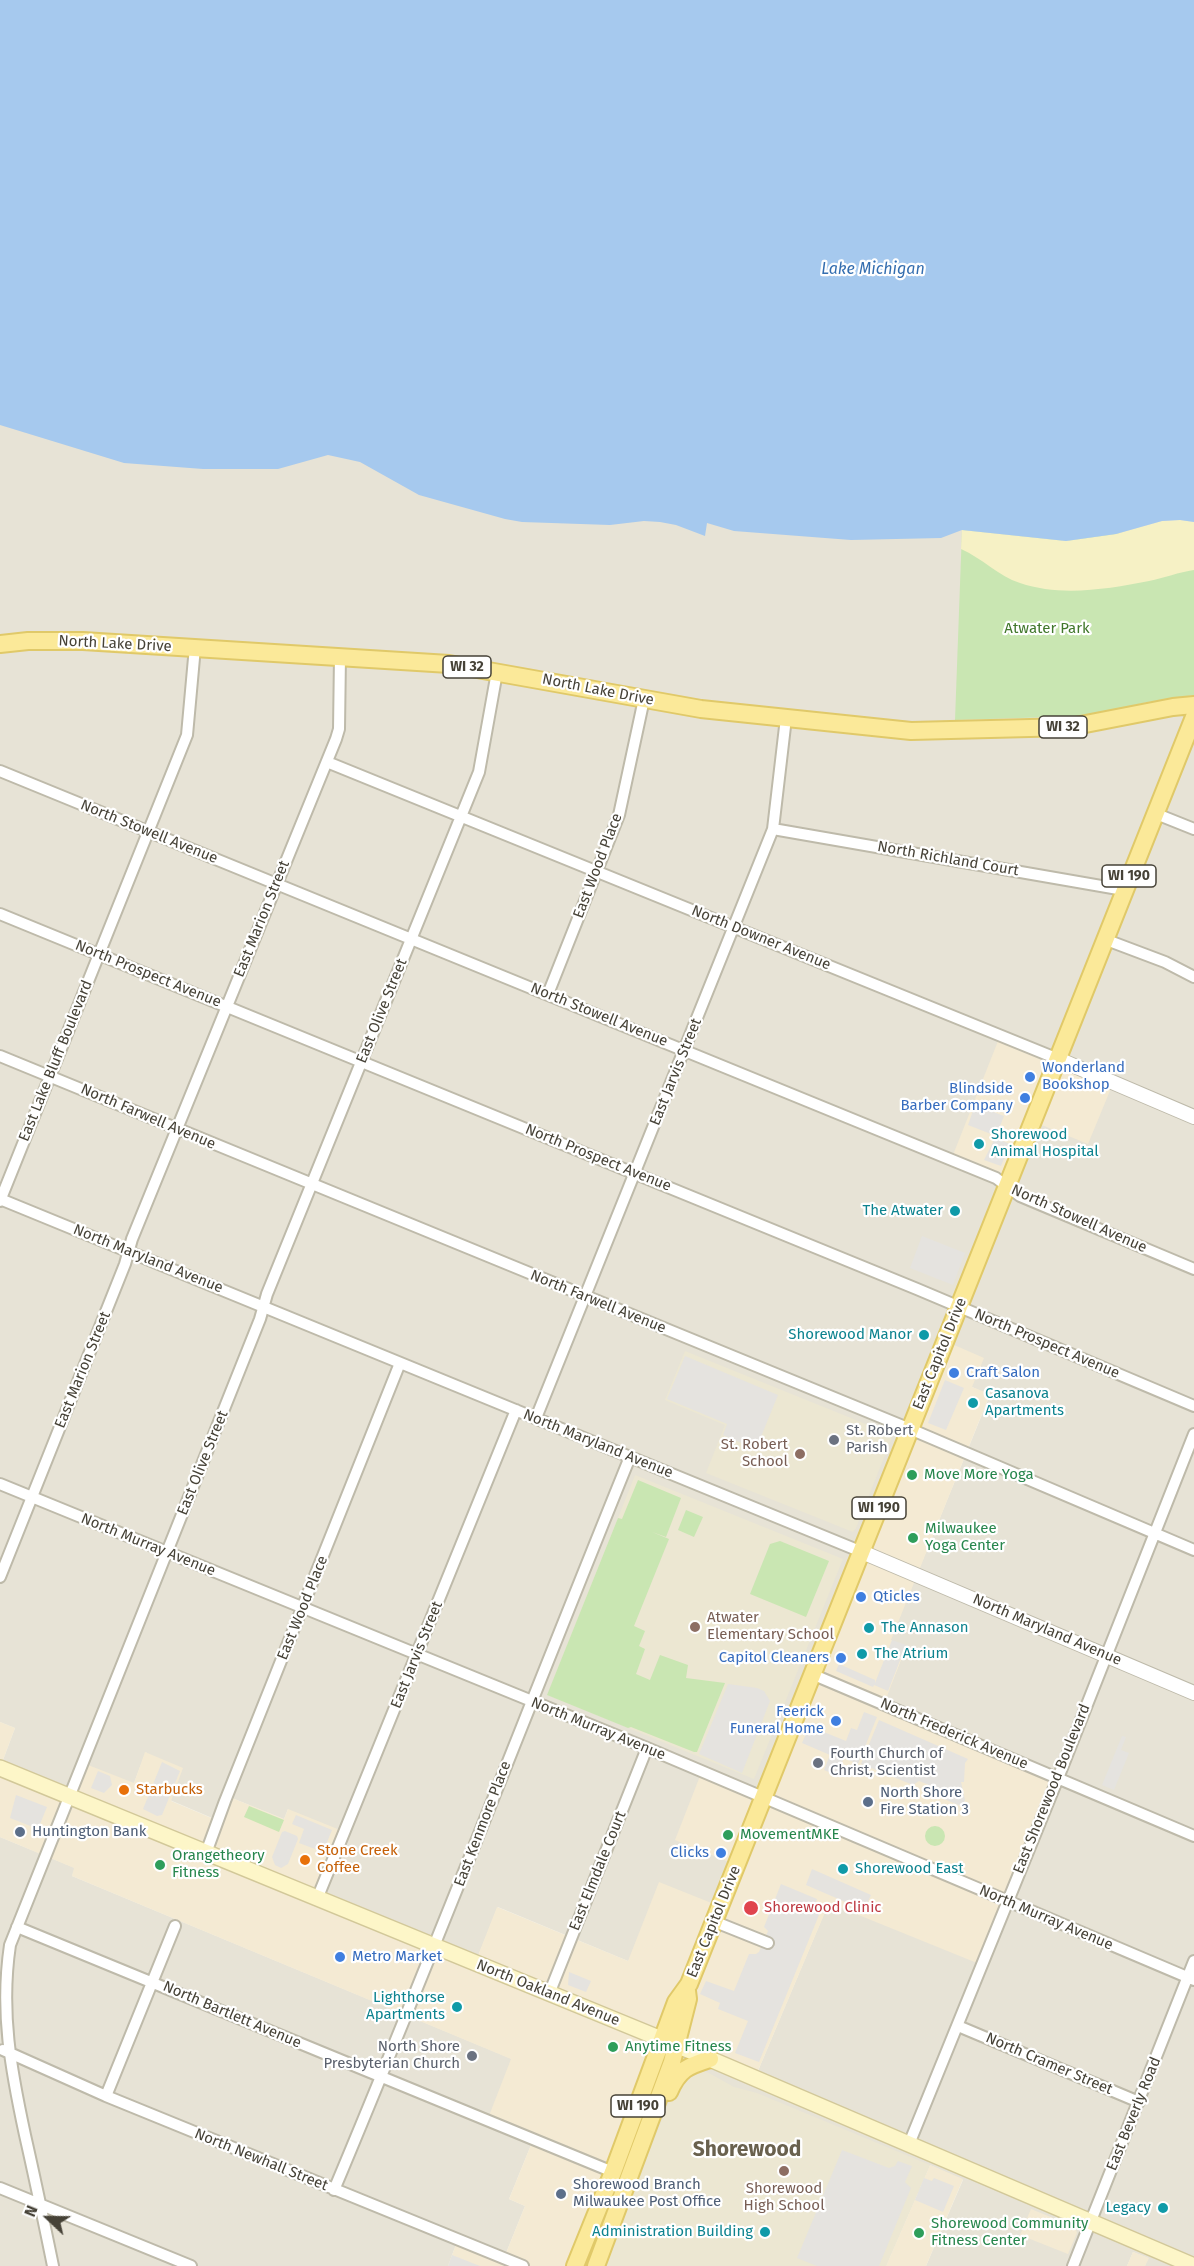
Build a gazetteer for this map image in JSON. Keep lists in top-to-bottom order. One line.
{"streets":{"main road":["North Lake Drive","WI 32","WI 190","East Capitol Drive","North Oakland Avenue"],"street":["North Stowell Avenue","North Richland Court","East Wood Place","East Marion Street","North Downer Avenue","North Prospect Avenue","East Olive Street","East Lake Bluff Boulevard","East Jarvis Street","North Farwell Avenue","North Maryland Avenue","North Murray Avenue","North Frederick Avenue","East Shorewood Boulevard","East Kenmore Place","East Elmdale Court","North Bartlett Avenue","North Cramer Street","East Beverly Road","North Newhall Street"]},"crossings":[["North Lake Drive","East Wood Place"],["North Lake Drive","East Marion Street"],["North Lake Drive","East Olive Street"],["North Lake Drive","East Lake Bluff Boulevard"],["North Lake Drive","East Jarvis Street"],["North Stowell Avenue","East Wood Place"],["North Stowell Avenue","East Marion Street"],["North Stowell Avenue","East Olive Street"],["North Stowell Avenue","East Lake Bluff Boulevard"],["North Stowell Avenue","East Jarvis Street"],["North Stowell Avenue","East Capitol Drive"],["North Richland Court","East Jarvis Street"],["North Richland Court","East Capitol Drive"],["East Wood Place","North Downer Avenue"],["East Wood Place","North Maryland Avenue"],["East Wood Place","North Murray Avenue"],["East Wood Place","North Oakland Avenue"],["East Marion Street","North Downer Avenue"],["East Marion Street","North Prospect Avenue"],["East Marion Street","North Farwell Avenue"],["East Marion Street","North Maryland Avenue"],["East Marion Street","North Murray Avenue"],["North Downer Avenue","East Olive Street"],["North Downer Avenue","East Jarvis Street"],["North Downer Avenue","East Capitol Drive"],["North Prospect Avenue","East Olive Street"],["North Prospect Avenue","East Lake Bluff Boulevard"],["North Prospect Avenue","East Jarvis Street"],["North Prospect Avenue","East Capitol Drive"],["East Olive Street","North Farwell Avenue"],["East Olive Street","North Maryland Avenue"],["East Olive Street","North Murray Avenue"],["East Olive Street","North Oakland Avenue"],["East Olive Street","North Bartlett Avenue"],["East Olive Street","North Newhall Street"],["East Lake Bluff Boulevard","North Farwell Avenue"],["East Lake Bluff Boulevard","North Maryland Avenue"],["East Jarvis Street","North Farwell Avenue"],["East Jarvis Street","North Maryland Avenue"],["East Jarvis Street","North Murray Avenue"],["East Jarvis Street","North Oakland Avenue"],["North Farwell Avenue","East Capitol Drive"],["North Farwell Avenue","East Shorewood Boulevard"],["North Maryland Avenue","East Capitol Drive"],["North Maryland Avenue","East Shorewood Boulevard"],["North Maryland Avenue","East Kenmore Place"],["East Capitol Drive","North Murray Avenue"],["East Capitol Drive","North Frederick Avenue"],["East Capitol Drive","North Oakland Avenue"],["East Capitol Drive","North Bartlett Avenue"],["North Murray Avenue","East Shorewood Boulevard"],["North Murray Avenue","East Kenmore Place"],["North Murray Avenue","East Elmdale Court"],["North Murray Avenue","East Beverly Road"],["North Frederick Avenue","East Shorewood Boulevard"],["East Shorewood Boulevard","North Oakland Avenue"],["East Shorewood Boulevard","North Cramer Street"],["East Kenmore Place","North Oakland Avenue"],["East Kenmore Place","North Bartlett Avenue"],["East Kenmore Place","North Newhall Street"],["East Elmdale Court","North Oakland Avenue"],["North Oakland Avenue","East Beverly Road"],["North Cramer Street","East Beverly Road"]],"districts":["Shorewood"],"water":["Lake Michigan"],"parks":["Atwater Park"],"places":["Wonderland Bookshop","Blindside Barber Company","Shorewood Animal Hospital","The Atwater","Shorewood Manor","Craft Salon","Casanova Apartments","St. Robert Parish","St. Robert School","Move More Yoga","Milwaukee Yoga Center","Qticles","Atwater Elementary School","The Annason","The Atrium","Capitol Cleaners","Feerick Funeral Home","Fourth Church of Christ, Scientist","Starbucks","North Shore Fire Station 3","Huntington Bank","MovementMKE","Clicks","Stone Creek Coffee","Orangetheory Fitness","Shorewood East","Shorewood Clinic","Metro Market","Lighthorse Apartments","Anytime Fitness","North Shore Presbyterian Church","Shorewood High School","Shorewood Branch Milwaukee Post Office","Legacy","Administration Building","Shorewood Community Fitness Center"],"north":"left"}
